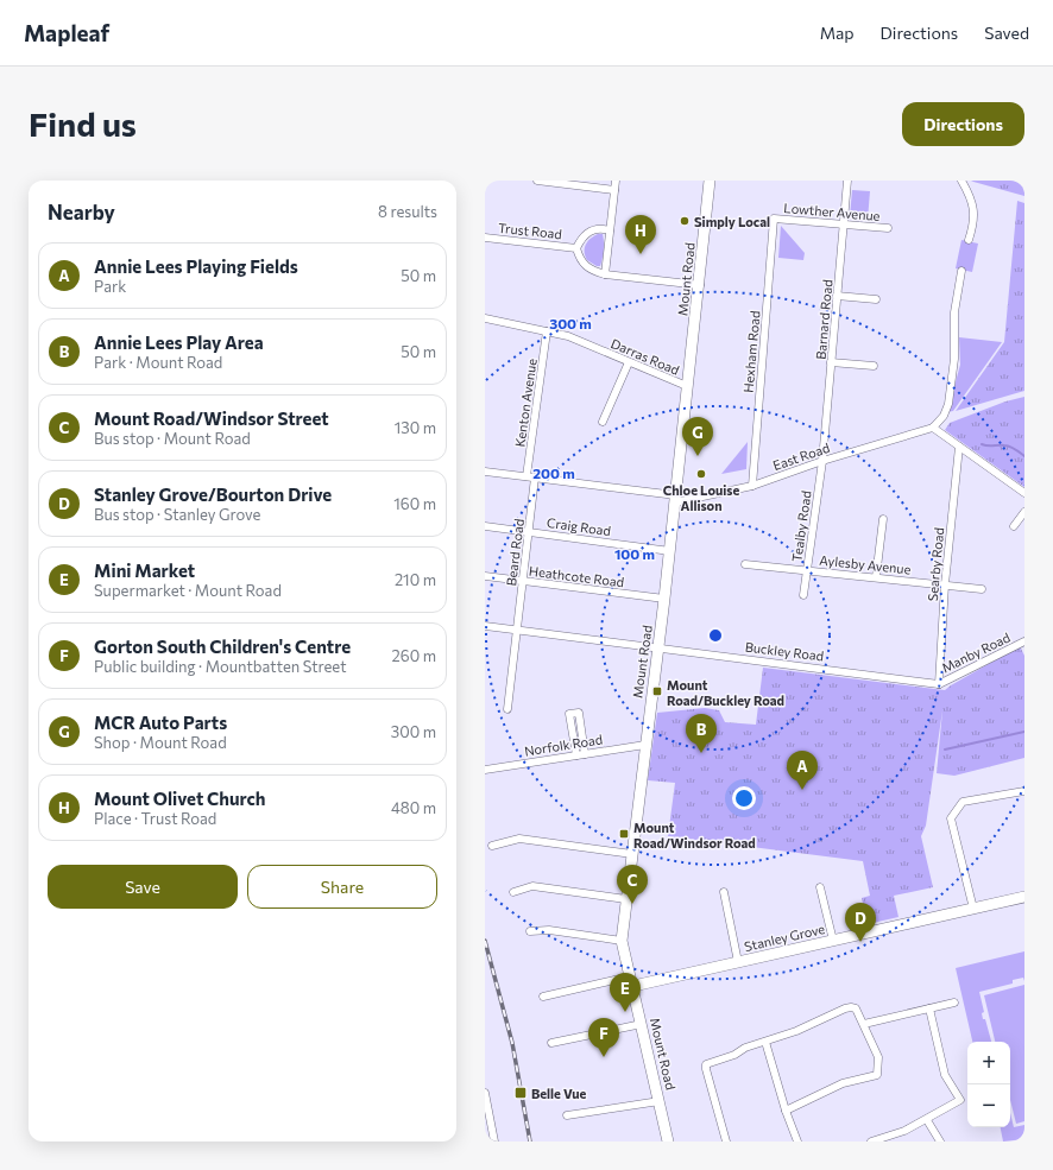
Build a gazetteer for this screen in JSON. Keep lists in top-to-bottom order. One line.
{"streets":{"main road":["Mount Road","Stanley Grove"],"street":["Lowther Avenue","Trust Road","Barnard Road","Hexham Road","Darras Road","Kenton Avenue","East Road","Craig Road","Tealby Road","Beard Road","Aylesby Avenue","Searby Road","Heathcote Road","Buckley Road","Manby Road","Norfolk Road"]},"crossings":[["Lowther Avenue","Barnard Road"],["Lowther Avenue","Hexham Road"],["Trust Road","Mount Road"],["Mount Road","Darras Road"],["Mount Road","East Road"],["Mount Road","Craig Road"],["Mount Road","Heathcote Road"],["Mount Road","Buckley Road"],["Mount Road","Norfolk Road"],["Mount Road","Stanley Grove"],["Barnard Road","East Road"],["Barnard Road","Tealby Road"],["Hexham Road","East Road"],["Darras Road","Kenton Avenue"],["Kenton Avenue","East Road"],["East Road","Tealby Road"],["East Road","Beard Road"],["Craig Road","Beard Road"],["Tealby Road","Aylesby Avenue"],["Beard Road","Heathcote Road"],["Beard Road","Buckley Road"],["Aylesby Avenue","Searby Road"],["Searby Road","Buckley Road"],["Searby Road","Manby Road"],["Buckley Road","Manby Road"]],"places":{"other":["Simply Local","Chloe Louise Allison"],"transit":["Mount Road/Buckley Road","Mount Road/Windsor Road","Belle Vue"]},"page":{"header":"Mapleaf","nav":["Map","Directions","Saved"],"buttons":["Directions",["Save","Share"]],"title":"Find us","heading":["Nearby","8 results"],"pins":["H","G","B","A","C","D","E","F"],"list":[{"mark":"A","name":"Annie Lees Playing Fields","note":"Park","value":"50 m"},{"mark":"B","name":"Annie Lees Play Area","note":"Park · Mount Road","value":"50 m"},{"mark":"C","name":"Mount Road/Windsor Street","note":"Bus stop · Mount Road","value":"130 m"},{"mark":"D","name":"Stanley Grove/Bourton Drive","note":"Bus stop · Stanley Grove","value":"160 m"},{"mark":"E","name":"Mini Market","note":"Supermarket · Mount Road","value":"210 m"},{"mark":"F","name":"Gorton South Children's Centre","note":"Public building · Mountbatten Street","value":"260 m"},{"mark":"G","name":"MCR Auto Parts","note":"Shop · Mount Road","value":"300 m"},{"mark":"H","name":"Mount Olivet Church","note":"Place · Trust Road","value":"480 m"}],"map_buttons":["+","−"]},"rings":["300 m","200 m","100 m"]}
